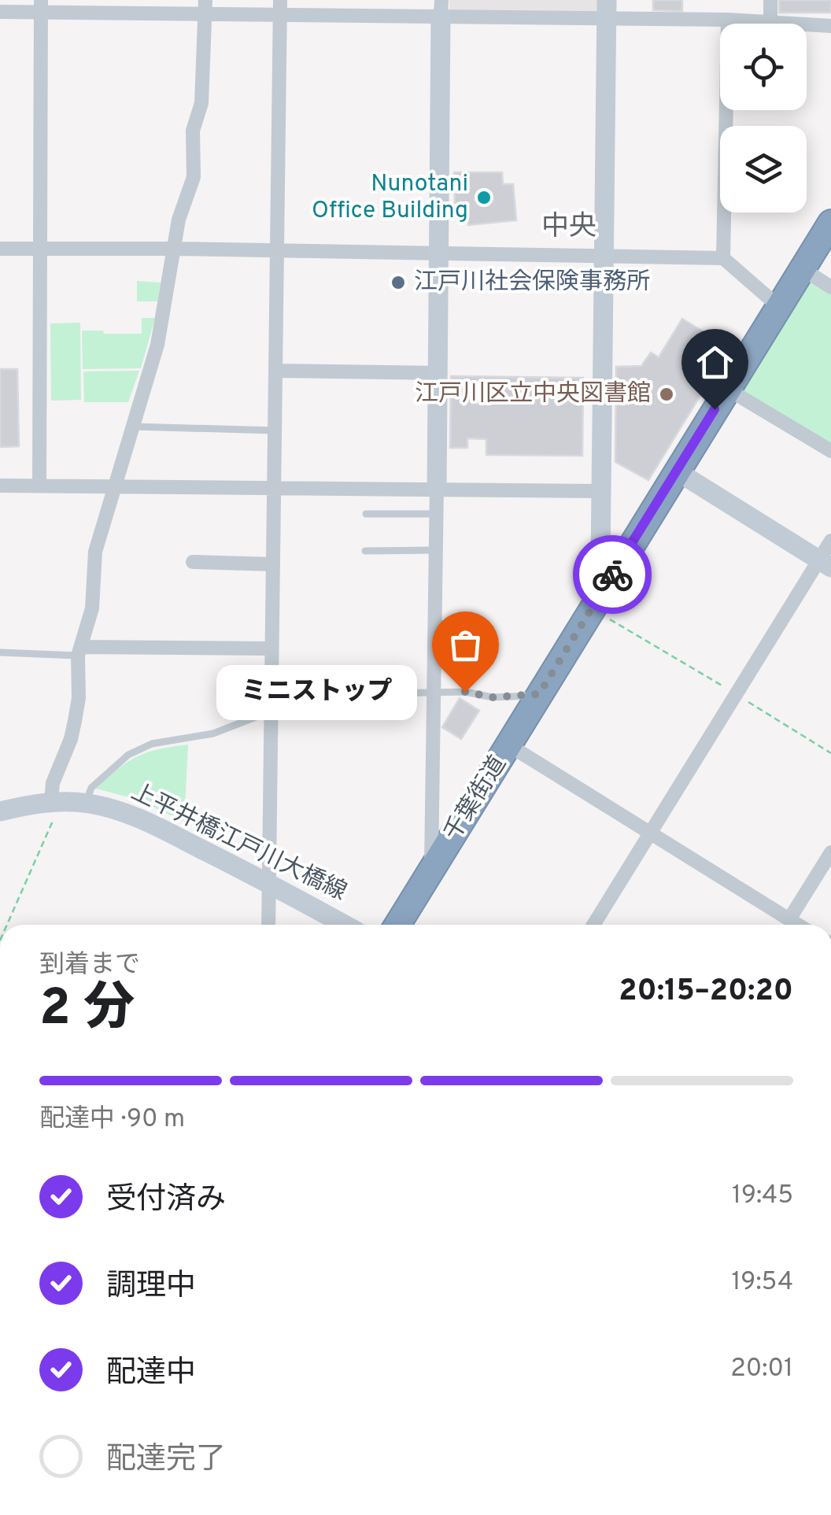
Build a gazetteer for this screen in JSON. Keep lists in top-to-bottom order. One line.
{"streets":{"highway":["千葉街道"],"street":["上平井橋江戸川大橋線"]},"districts":["中央"],"places":["Nunotani Office Building","江戸川社会保険事務所","江戸川区立中央図書館","ミニストップ"],"page":{"bubble":"ミニストップ","heading":["2 分","到着まで","20:15–20:20"],"bar":"配達中 · 90 m","list":[["受付済み","19:45"],["調理中","19:54"],["配達中","20:01"],"配達完了"]}}
